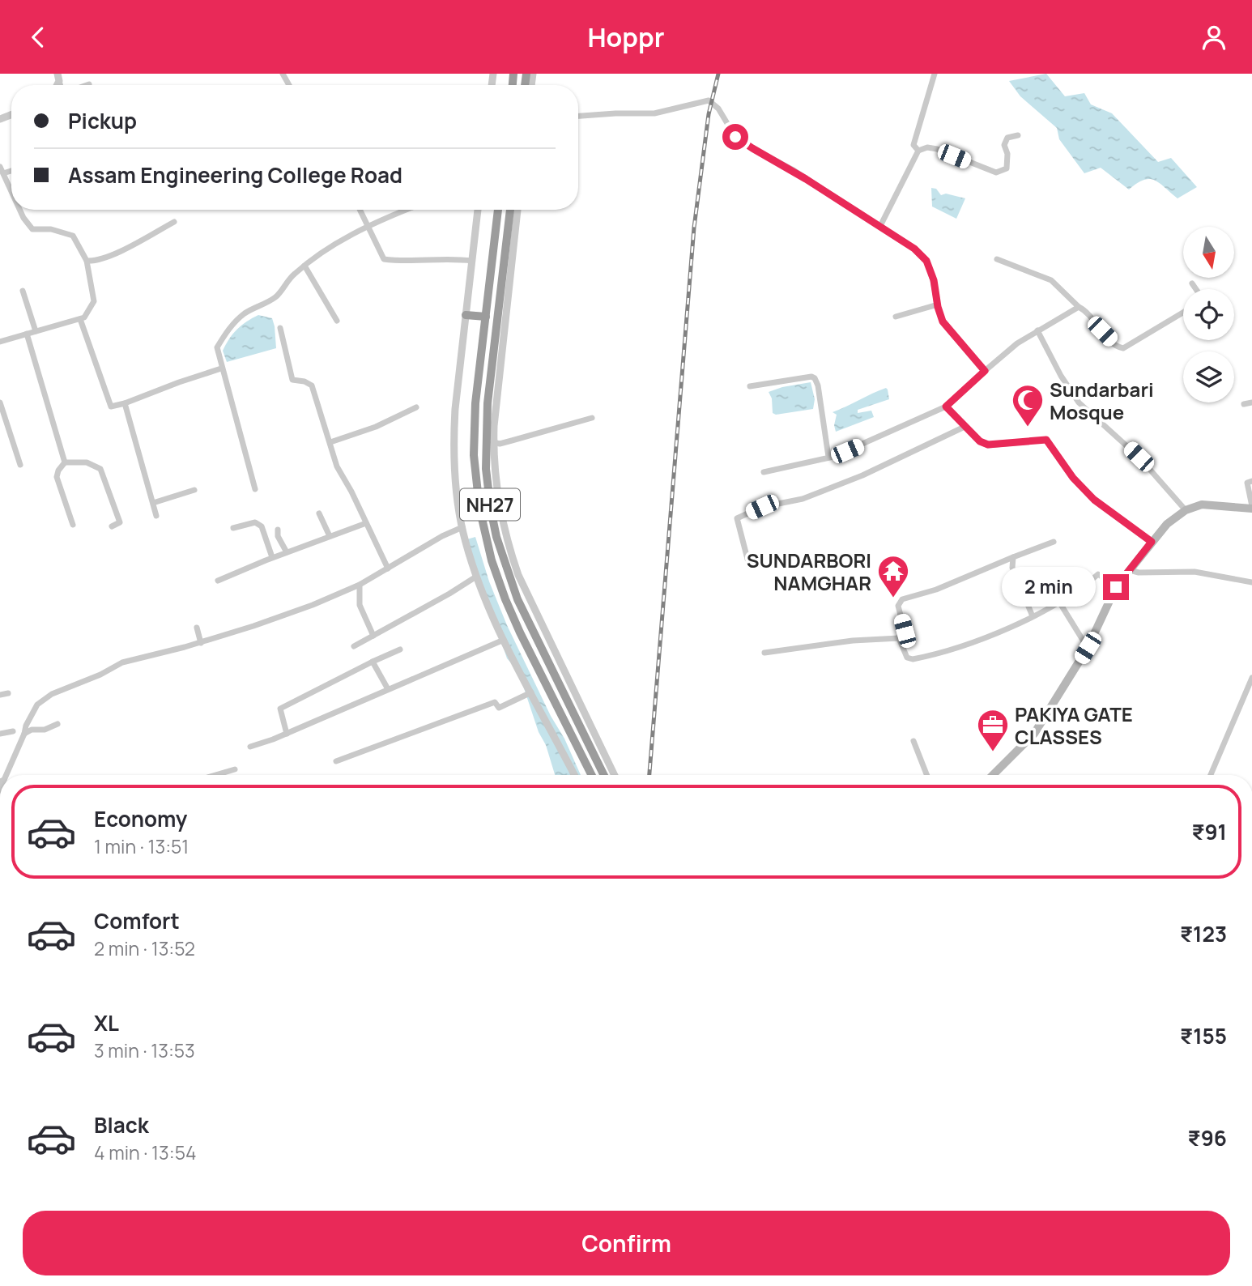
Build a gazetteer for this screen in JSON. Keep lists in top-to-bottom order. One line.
{"streets":{"highway":["NH27"]},"places":{"mosque":["Sundarbari Mosque"],"temple":["SUNDARBORI NAMGHAR"],"office":["PAKIYA GATE CLASSES"]},"north":"bottom","page":{"header":"Hoppr","banner":["Pickup","Assam Engineering College Road"],"bubble":"2 min","list":[{"name":"Economy","note":"1 min · 13:51","value":"₹91"},{"name":"Comfort","note":"2 min · 13:52","value":"₹123"},{"name":"XL","note":"3 min · 13:53","value":"₹155"},{"name":"Black","note":"4 min · 13:54","value":"₹96"}],"buttons":"Confirm"}}
